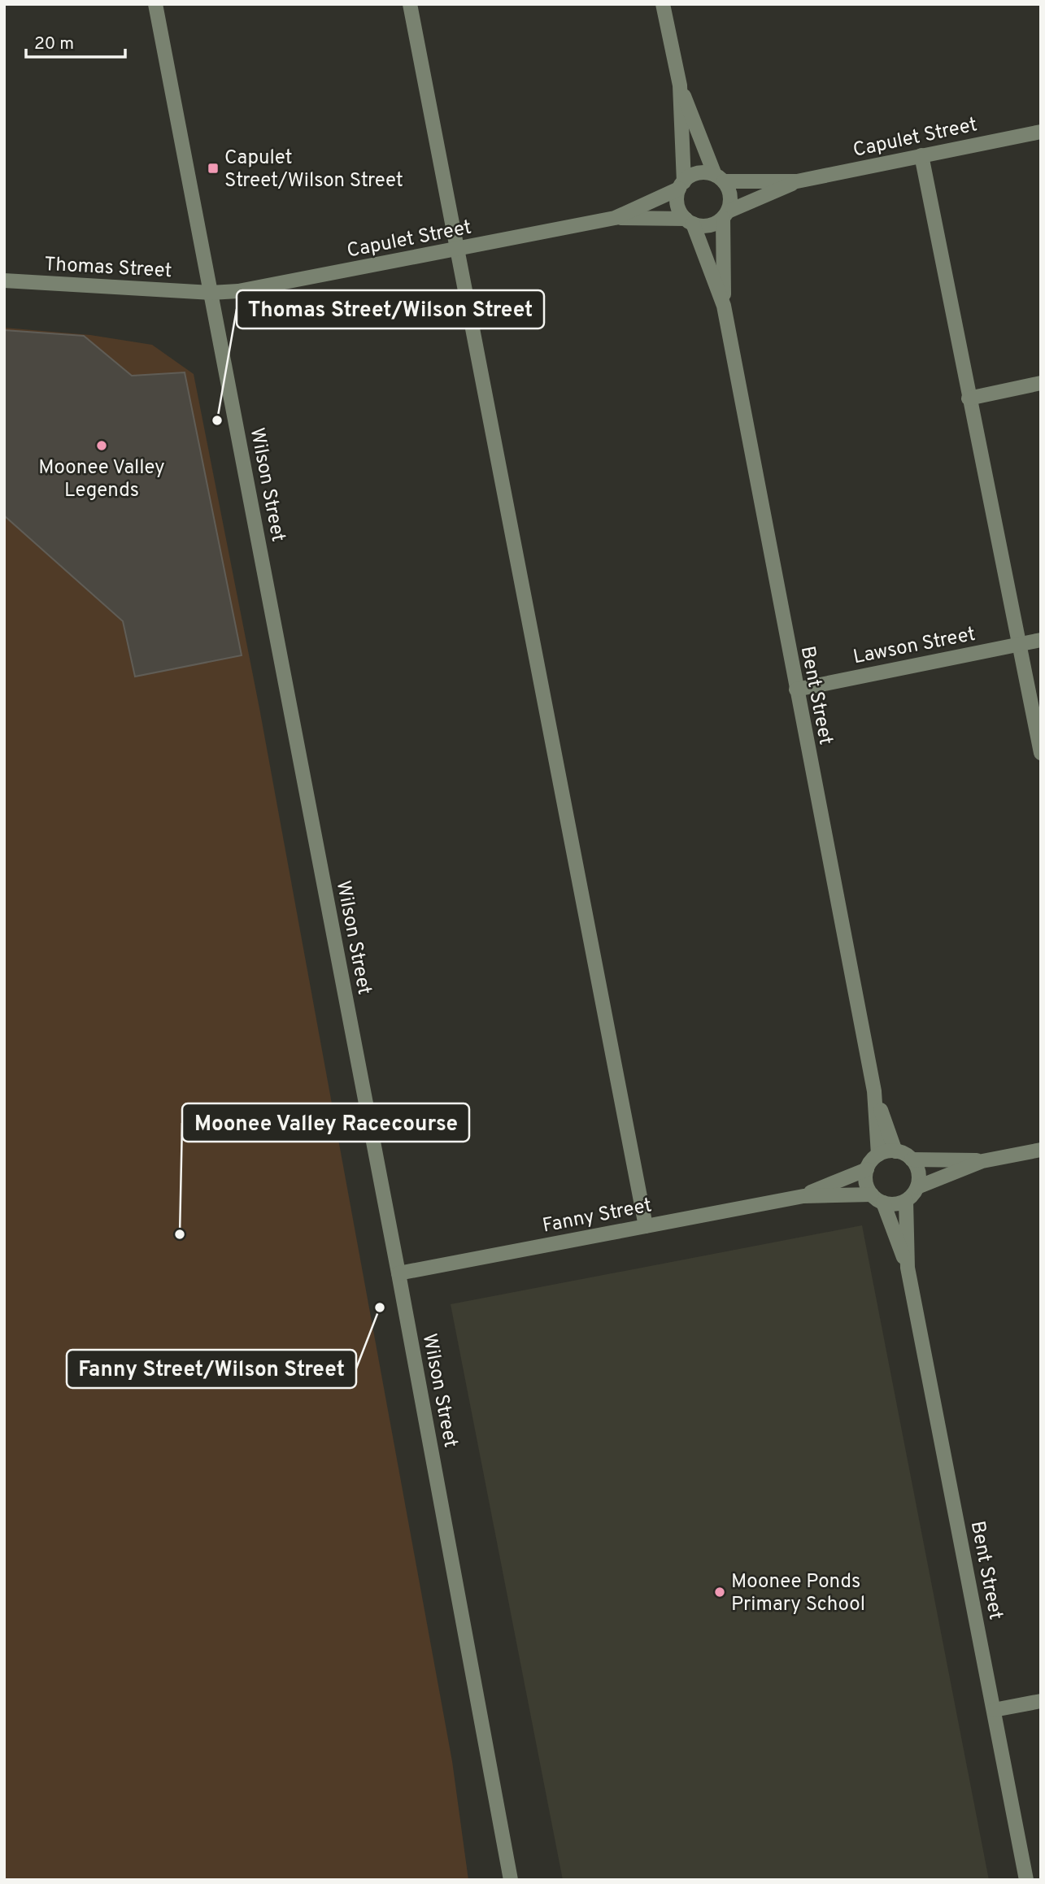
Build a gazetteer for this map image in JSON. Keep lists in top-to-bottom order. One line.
{"streets":{"street":["Capulet Street","Thomas Street","Wilson Street","Lawson Street","Bent Street","Fanny Street"]},"crossings":[["Capulet Street","Thomas Street"],["Capulet Street","Wilson Street"],["Capulet Street","Bent Street"],["Thomas Street","Wilson Street"],["Wilson Street","Fanny Street"],["Lawson Street","Bent Street"],["Bent Street","Fanny Street"]],"places":{"transit":["Capulet Street/Wilson Street"],"other":["Thomas Street/Wilson Street","Moonee Valley Legends","Moonee Valley Racecourse","Fanny Street/Wilson Street","Moonee Ponds Primary School"]},"scale_bar":"20 m"}
